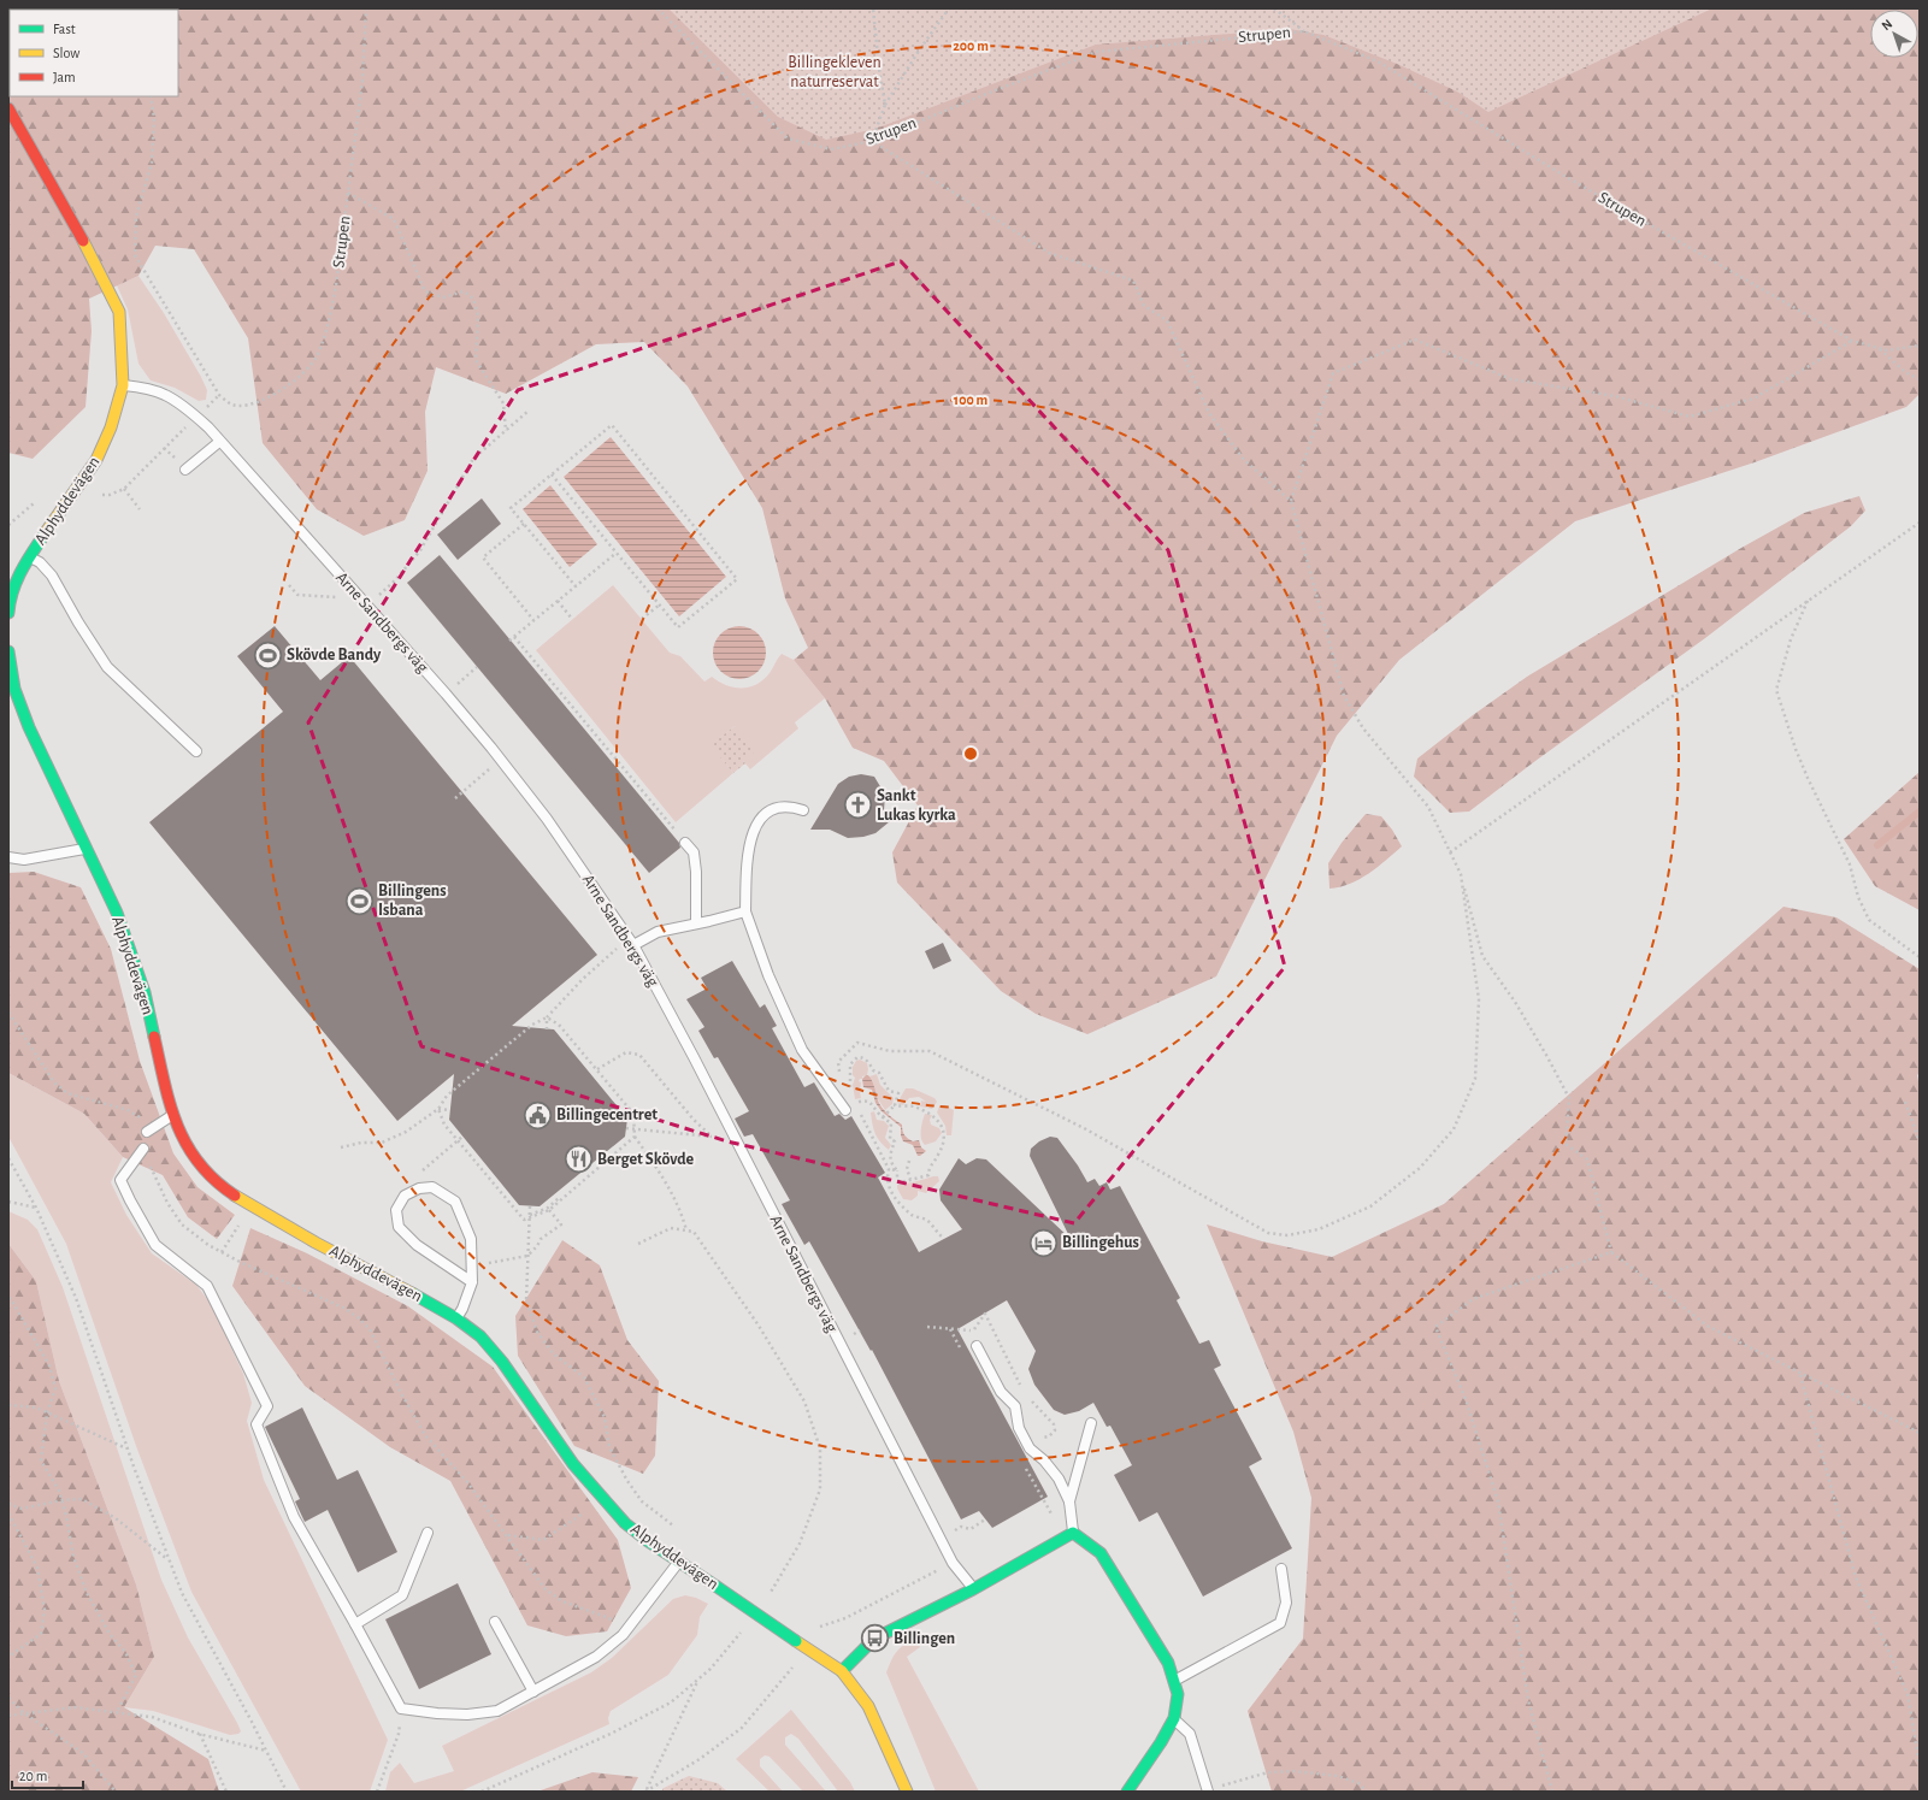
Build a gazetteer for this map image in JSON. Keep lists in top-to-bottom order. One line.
{"streets":{"street":["Alphyddevägen"],"lane":["Arne Sandbergs väg"],"path":["Strupen"]},"crossings":[["Alphyddevägen","Arne Sandbergs väg"]],"parks":["Billingekleven naturreservat"],"places":{"sports":["Skövde Bandy","Billingens Isbana"],"church":["Sankt Lukas kyrka"],"public building":["Billingecentret"],"restaurant":["Berget Skövde"],"hotel":["Billingehus"],"bus stop":["Billingen"]},"legend":["Fast","Slow","Jam"],"scale_bar":"20 m","north":"top left","rings":["200 m","100 m"]}
